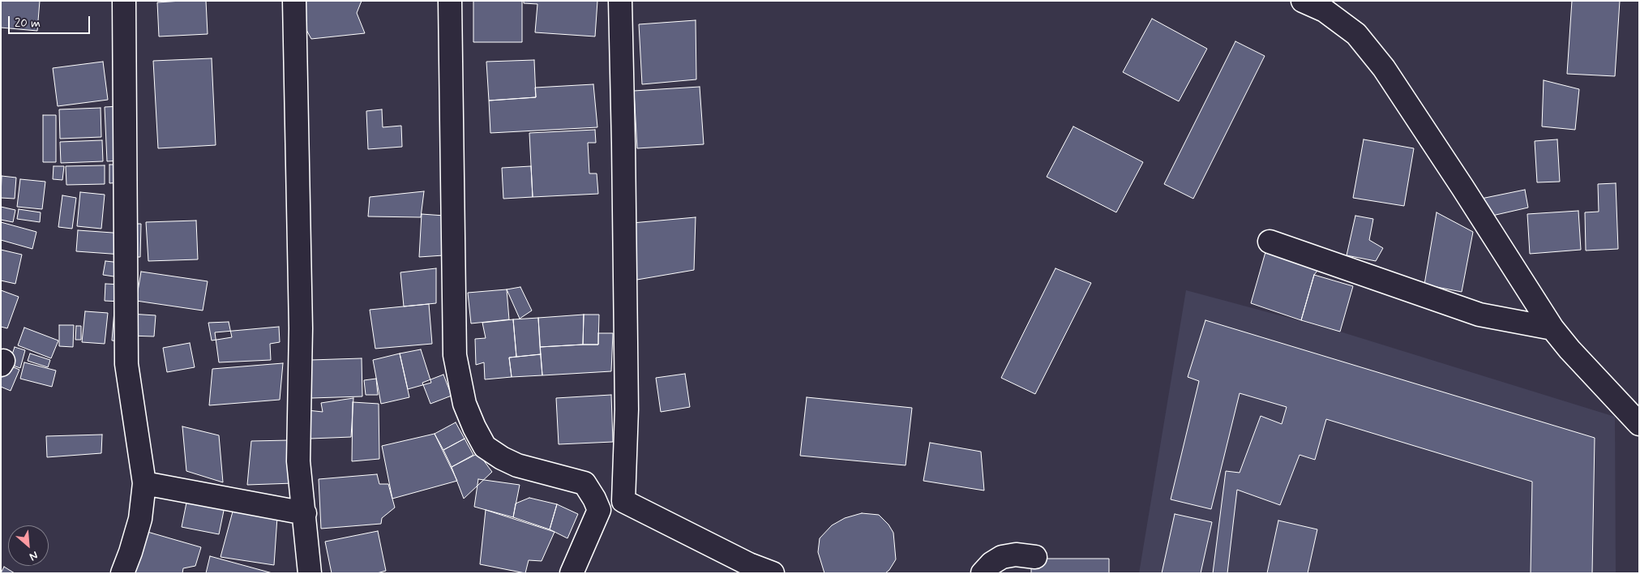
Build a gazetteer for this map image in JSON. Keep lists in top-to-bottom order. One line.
{"scale_bar":"20 m","north":"bottom right"}
